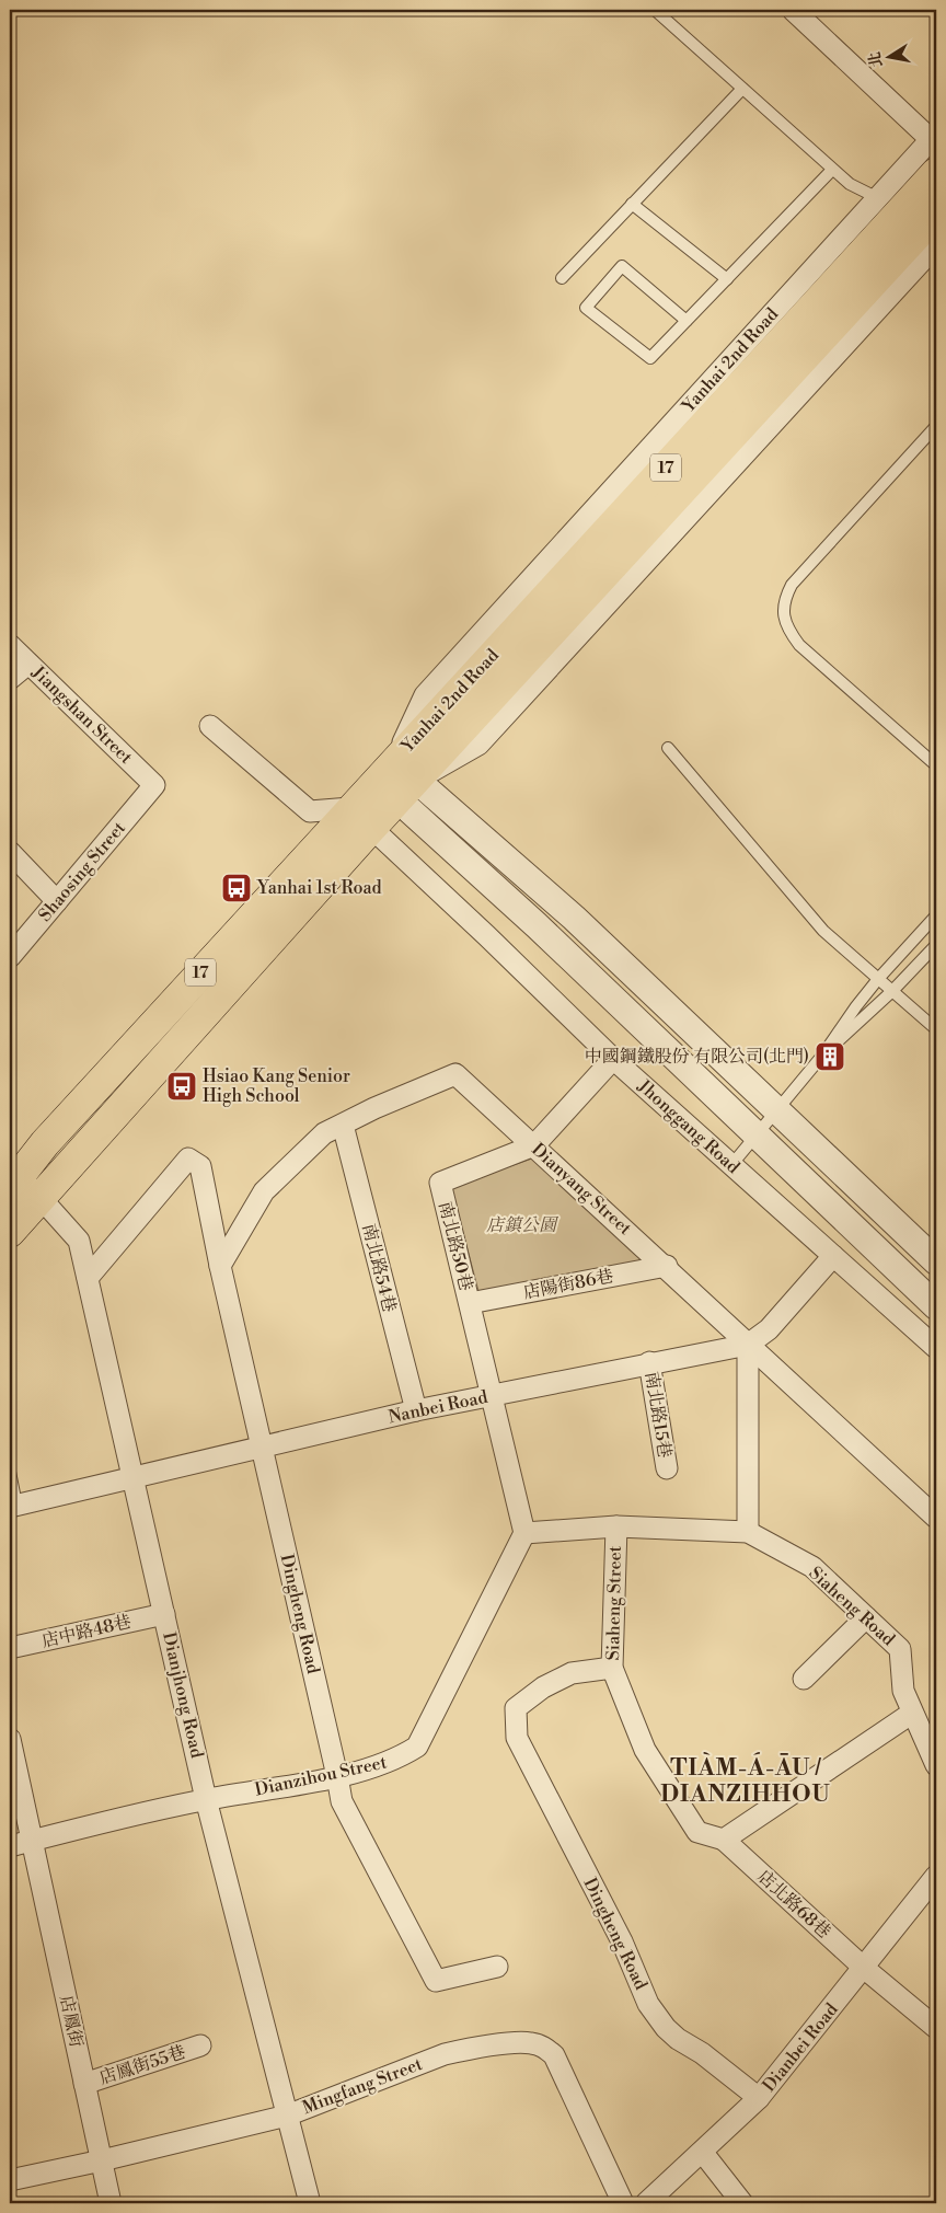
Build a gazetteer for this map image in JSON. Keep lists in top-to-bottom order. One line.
{"streets":{"main road":["Yanhai 2nd Road","17"],"street":["Jiangshan Street","Shaosing Street","Jhonggang Road","Dianyang Street","南北路50巷","南北路54巷","店陽街86巷","Nanbei Road","南北路15巷","Siaheng Street","Siaheng Road","Dingheng Road","店中路48巷","Dianjhong Road","Dianzihou Street","店北路68巷","店鳳街","Dianbei Road","店鳳街55巷","Mingfang Street"]},"crossings":[["Yanhai 2nd Road","17"],["17","Jhonggang Road"],["17","Dianjhong Road"],["Jiangshan Street","Shaosing Street"],["Jhonggang Road","南北路50巷"],["Jhonggang Road","Nanbei Road"],["Dianyang Street","南北路50巷"],["Dianyang Street","南北路54巷"],["Dianyang Street","店陽街86巷"],["Dianyang Street","Nanbei Road"],["Dianyang Street","Dingheng Road"],["南北路50巷","店陽街86巷"],["南北路50巷","Nanbei Road"],["南北路54巷","Nanbei Road"],["Nanbei Road","南北路15巷"],["Nanbei Road","Dingheng Road"],["Nanbei Road","Dianjhong Road"],["Siaheng Street","Siaheng Road"],["Siaheng Street","Dingheng Road"],["Siaheng Street","店北路68巷"],["Siaheng Road","Dianzihou Street"],["Dingheng Road","Dianjhong Road"],["Dingheng Road","Dianzihou Street"],["Dingheng Road","Dianbei Road"],["店中路48巷","Dianjhong Road"],["Dianjhong Road","Dianzihou Street"],["Dianjhong Road","Mingfang Street"],["Dianzihou Street","店鳳街"],["店北路68巷","Dianbei Road"],["店鳳街","店鳳街55巷"],["店鳳街","Mingfang Street"]],"districts":["TIÀM-Á-ĀU / DIANZIHHOU"],"parks":["店鎮公園"],"places":{"bus stop":["Yanhai 1st Road","Hsiao Kang Senior High School"],"building":["中國鋼鐵股份 有限公司(北門)"]},"north":"left"}
